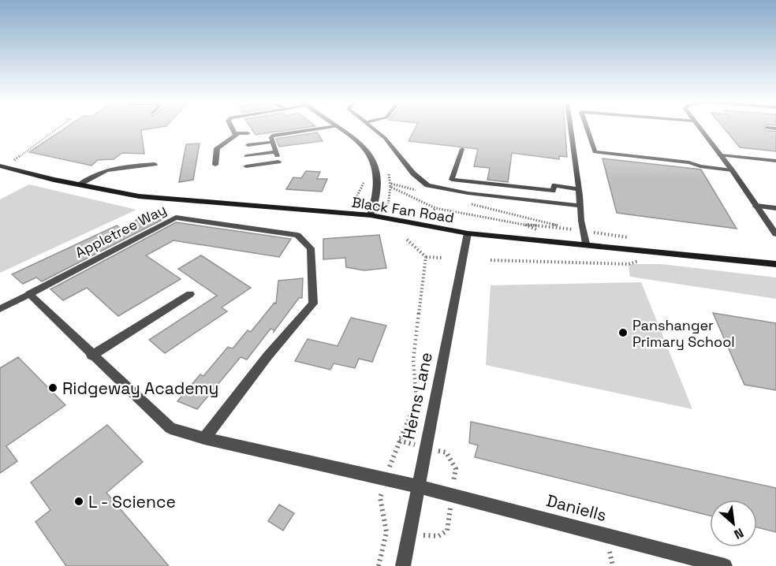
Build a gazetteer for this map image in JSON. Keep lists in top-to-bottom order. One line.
{"streets":{"main road":["Black Fan Road"],"street":["Appletree Way","Herns Lane","Daniells"]},"crossings":[["Black Fan Road","Herns Lane"],["Herns Lane","Daniells"]],"places":["Panshanger Primary School","Ridgeway Academy","L - Science"],"north":"bottom right"}
